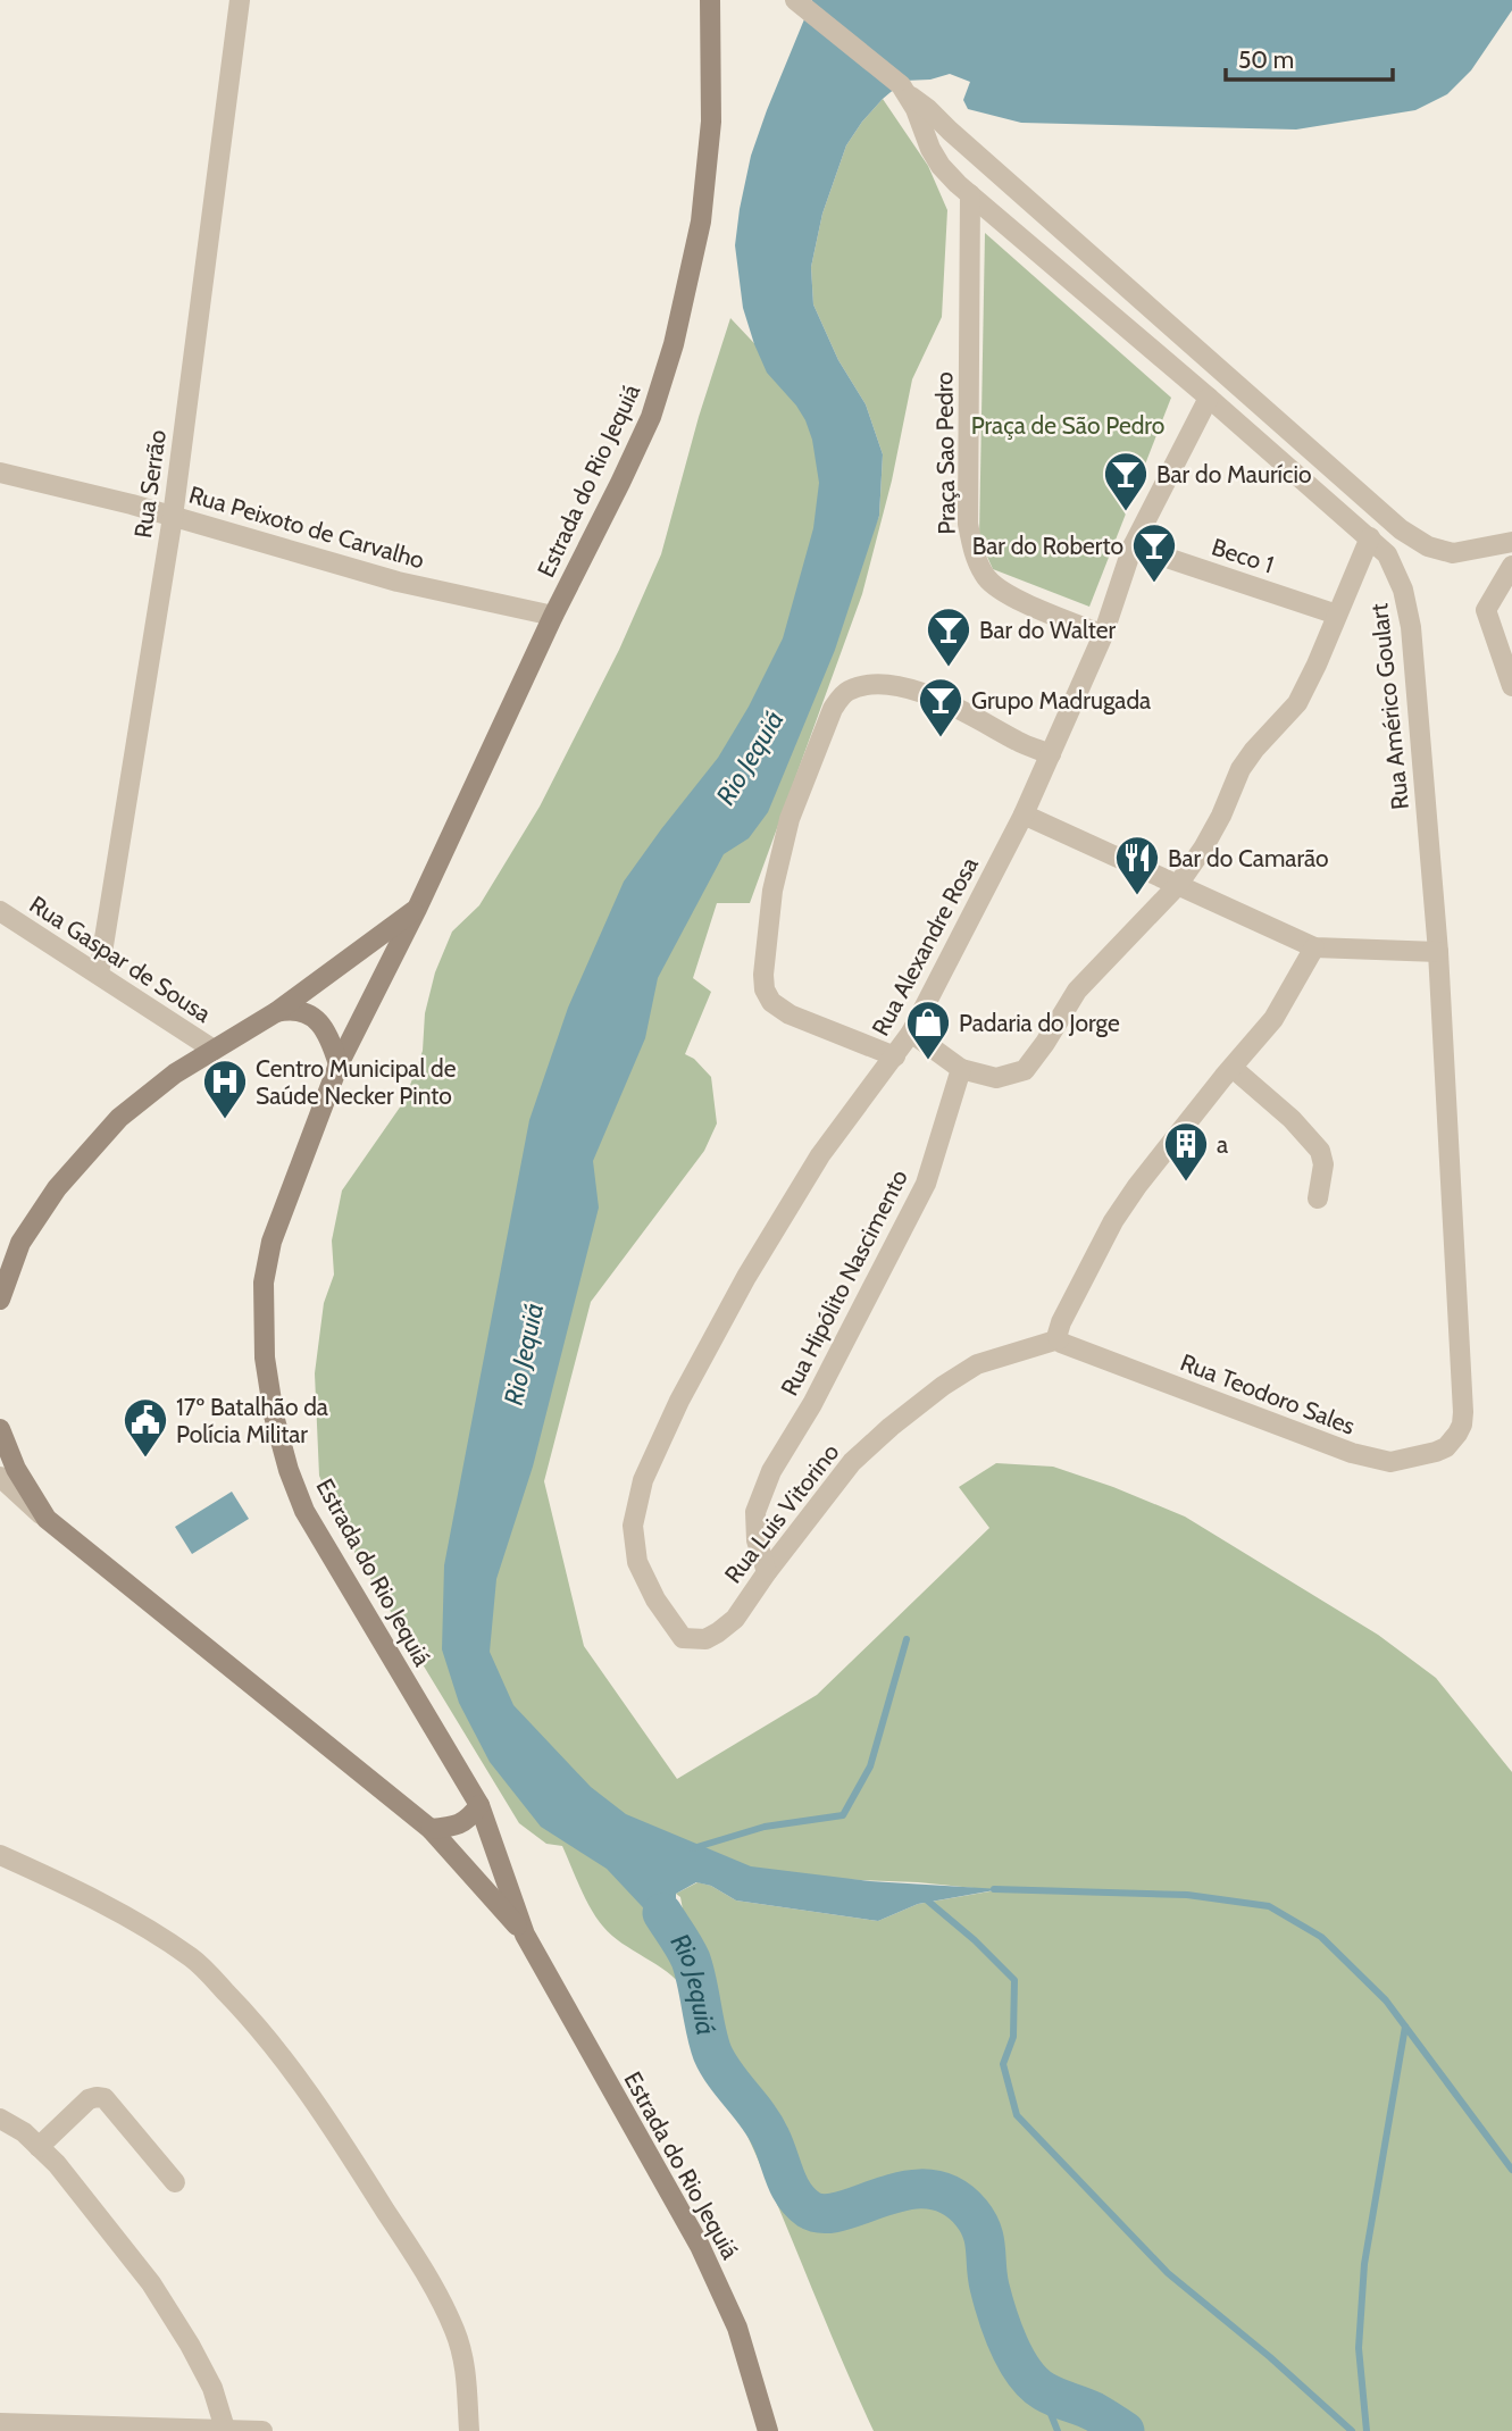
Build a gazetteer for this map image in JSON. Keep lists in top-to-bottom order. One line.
{"streets":{"main road":["Estrada do Rio Jequiá"],"street":["Praça Sao Pedro","Rua Serrão","Rua Peixoto de Carvalho","Beco 1","Rua Américo Goulart","Rua Alexandre Rosa","Rua Gaspar de Sousa","Rua Hipólito Nascimento","Rua Teodoro Sales","Rua Luis Vitorino"]},"crossings":[["Praça Sao Pedro","Rua Américo Goulart"],["Praça Sao Pedro","Rua Alexandre Rosa"],["Estrada do Rio Jequiá","Rua Peixoto de Carvalho"],["Estrada do Rio Jequiá","Rua Gaspar de Sousa"],["Rua Serrão","Rua Peixoto de Carvalho"],["Rua Serrão","Rua Gaspar de Sousa"],["Beco 1","Rua Alexandre Rosa"],["Rua Américo Goulart","Rua Alexandre Rosa"],["Rua Américo Goulart","Rua Teodoro Sales"],["Rua Alexandre Rosa","Rua Luis Vitorino"],["Rua Hipólito Nascimento","Rua Luis Vitorino"],["Rua Teodoro Sales","Rua Luis Vitorino"]],"water":["Rio Jequiá"],"parks":["Praça de São Pedro"],"places":{"bar":["Bar do Maurício","Bar do Roberto","Bar do Walter","Grupo Madrugada"],"restaurant":["Bar do Camarão"],"shop":["Padaria do Jorge"],"hospital":["Centro Municipal de Saúde Necker Pinto"],"building":["a"],"public building":["17º Batalhão da Polícia Militar"]},"scale_bar":"50 m"}
